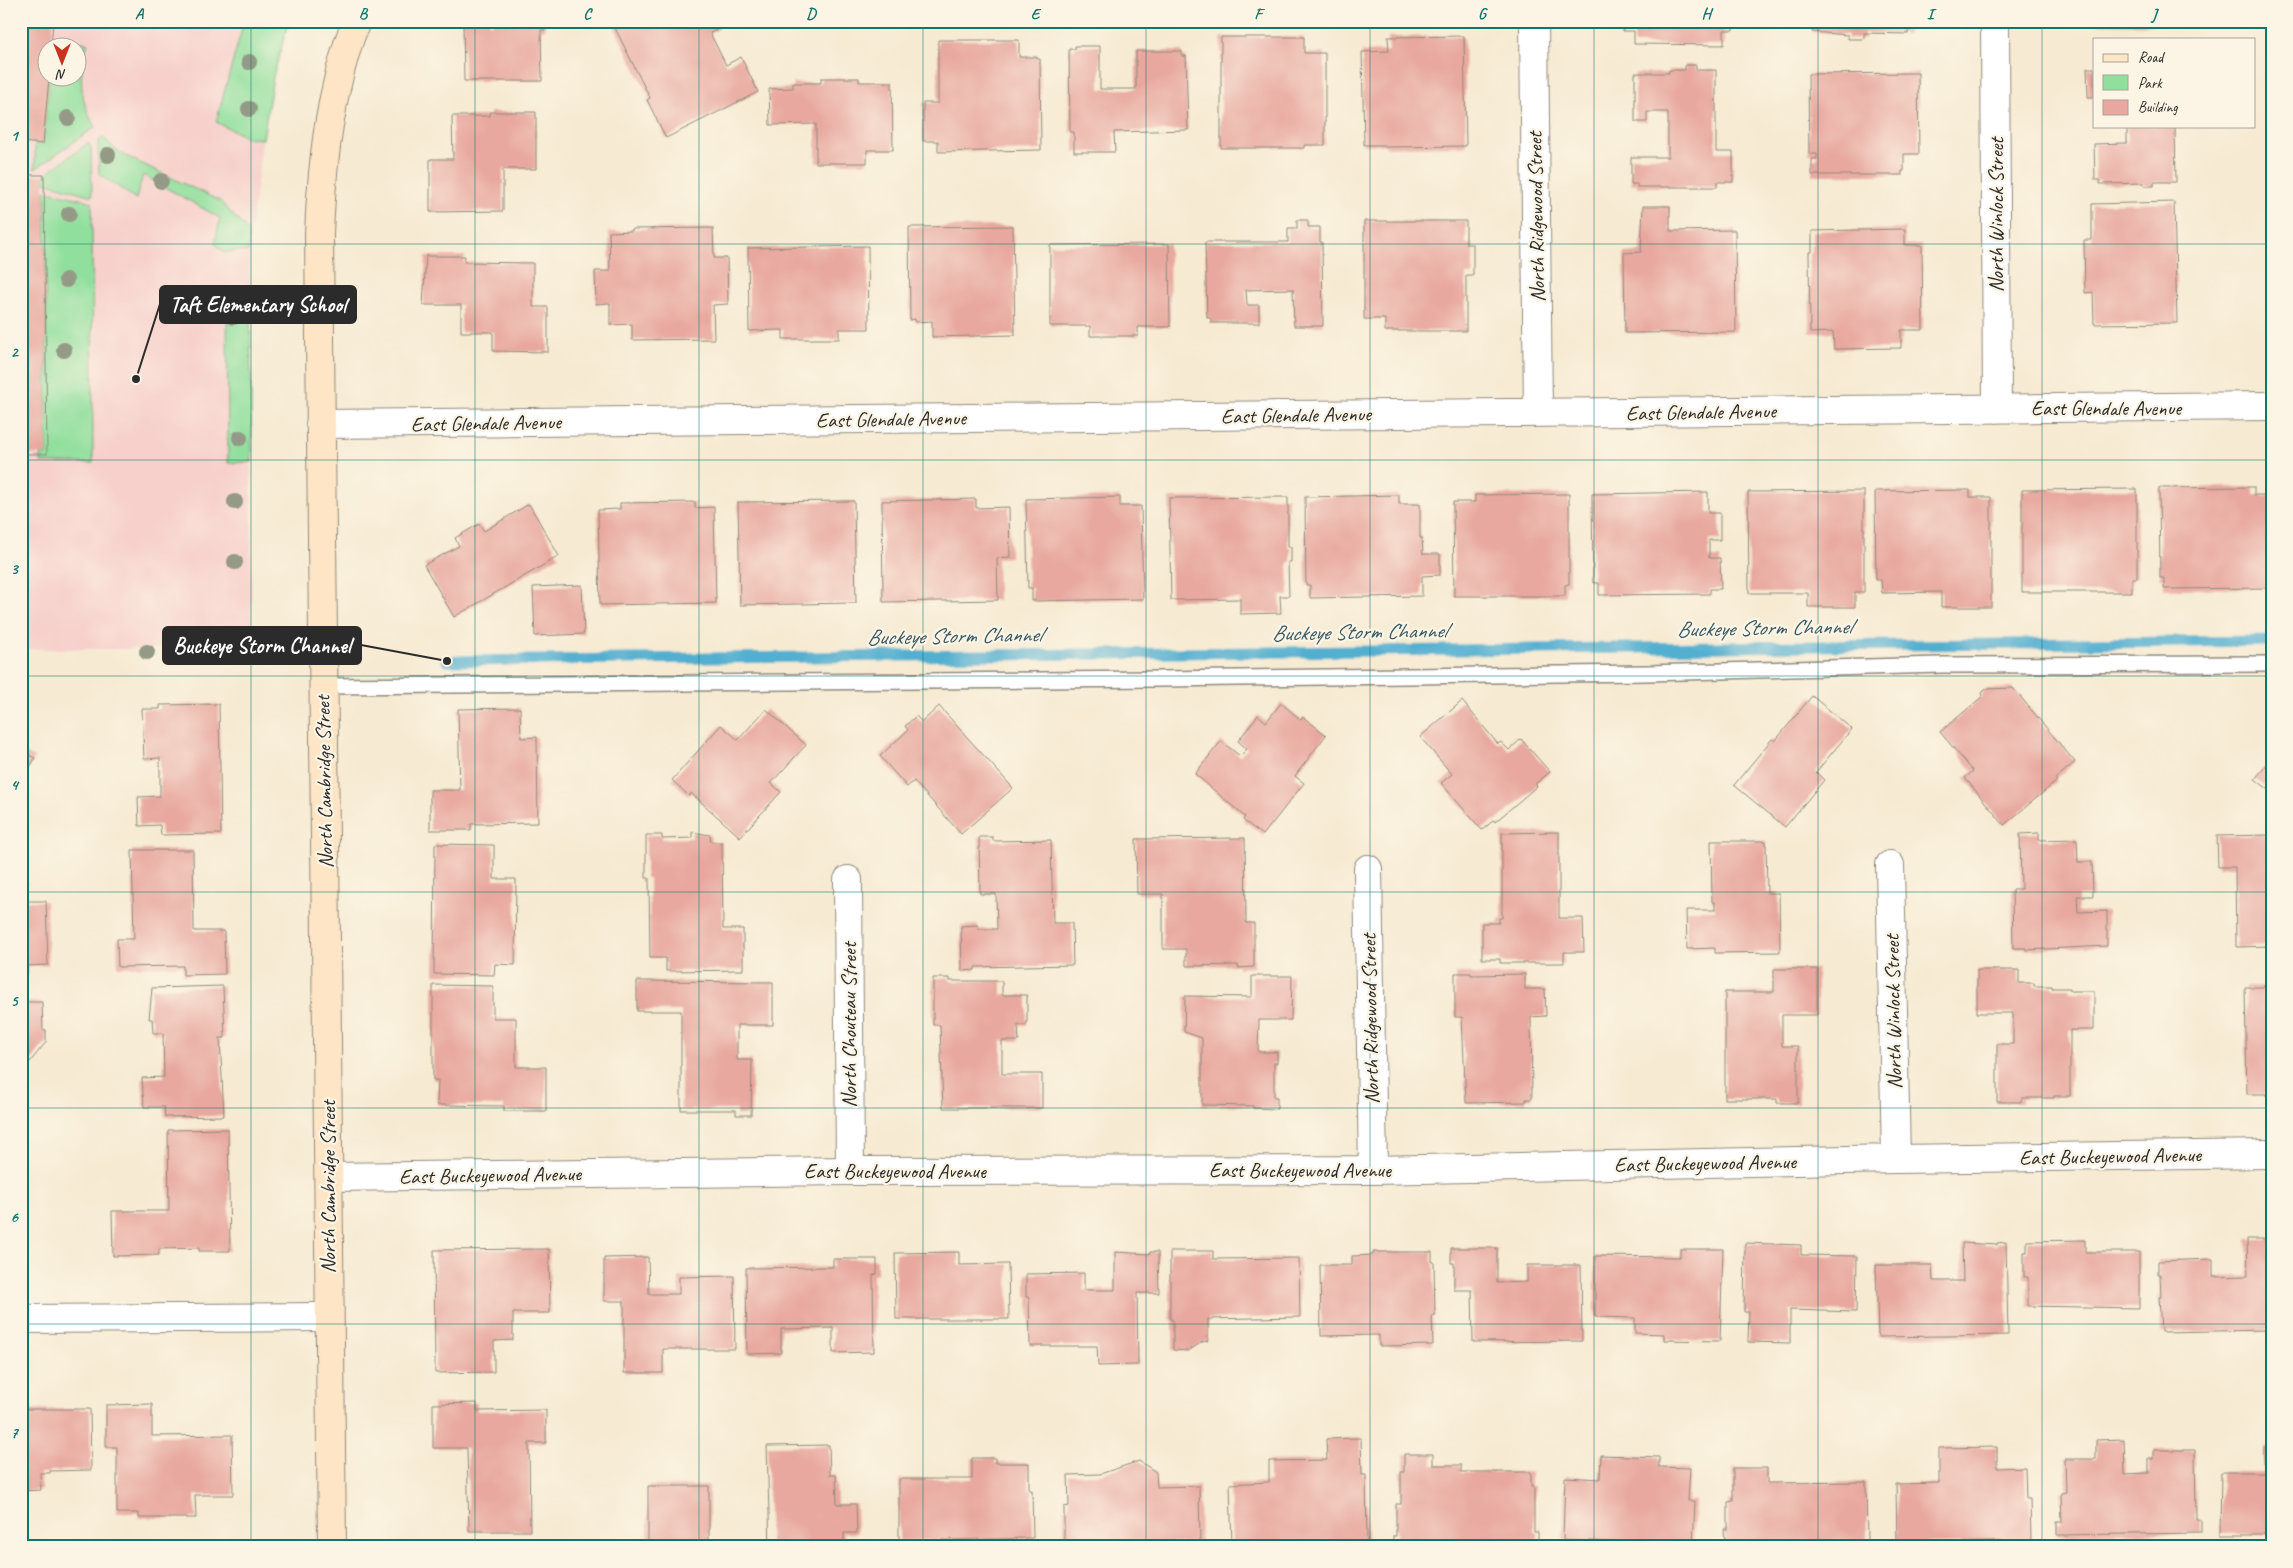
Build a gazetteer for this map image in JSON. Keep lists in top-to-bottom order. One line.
{"streets":{"street":["North Winlock Street","North Ridgewood Street","East Glendale Avenue","North Cambridge Street","North Chouteau Street","East Buckeyewood Avenue"]},"crossings":[["North Winlock Street","East Glendale Avenue"],["North Winlock Street","East Buckeyewood Avenue"],["North Ridgewood Street","East Glendale Avenue"],["North Ridgewood Street","East Buckeyewood Avenue"],["East Glendale Avenue","North Cambridge Street"],["North Cambridge Street","East Buckeyewood Avenue"],["North Chouteau Street","East Buckeyewood Avenue"]],"water":["Buckeye Storm Channel"],"places":["Taft Elementary School","Buckeye Storm Channel"],"legend":["Road","Park","Building"],"north":"bottom","grid":{"columns":["A","B","C","D","E","F","G","H","I","J"],"rows":["1","2","3","4","5","6","7"]}}
